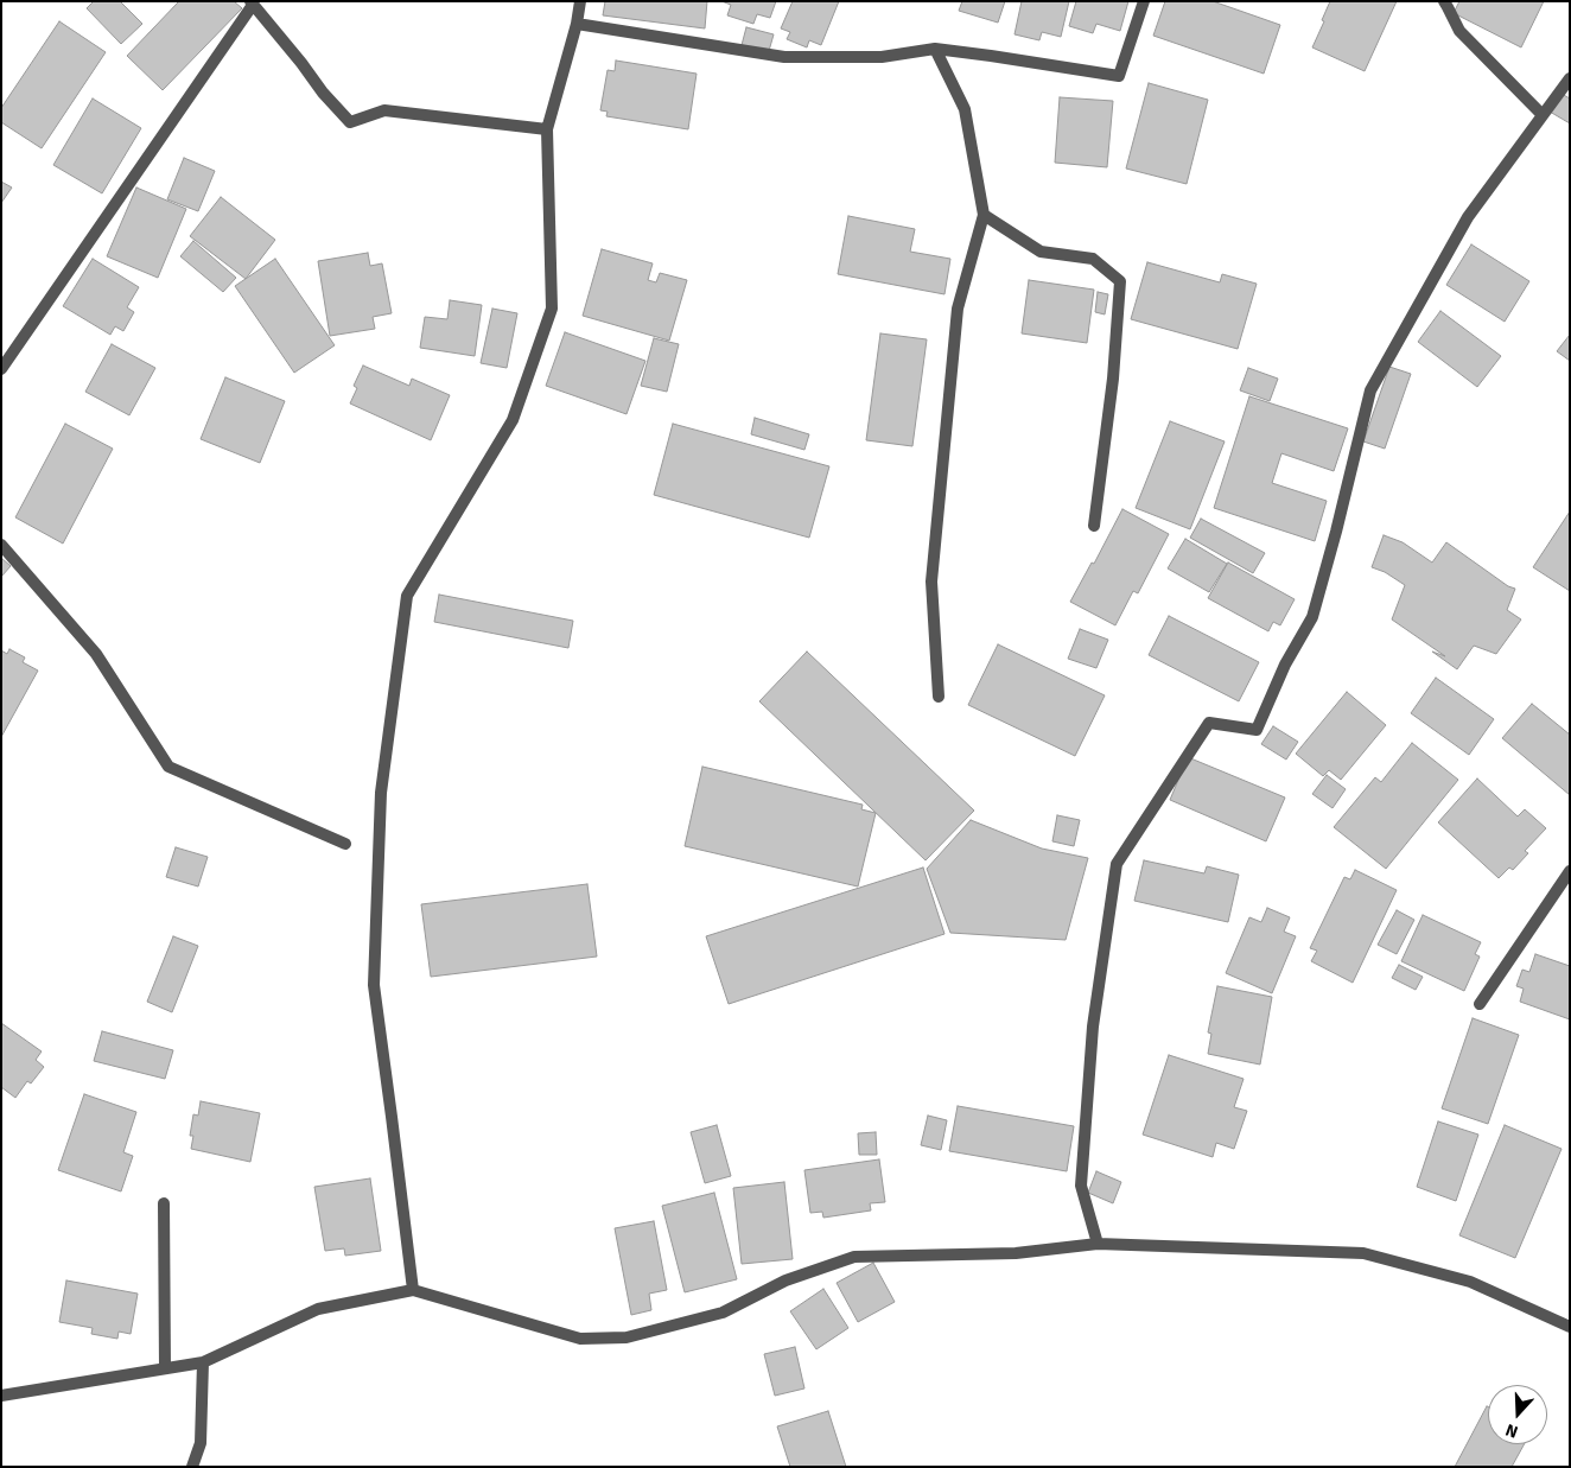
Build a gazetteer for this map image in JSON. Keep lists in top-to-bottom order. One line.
{"north":"bottom"}
